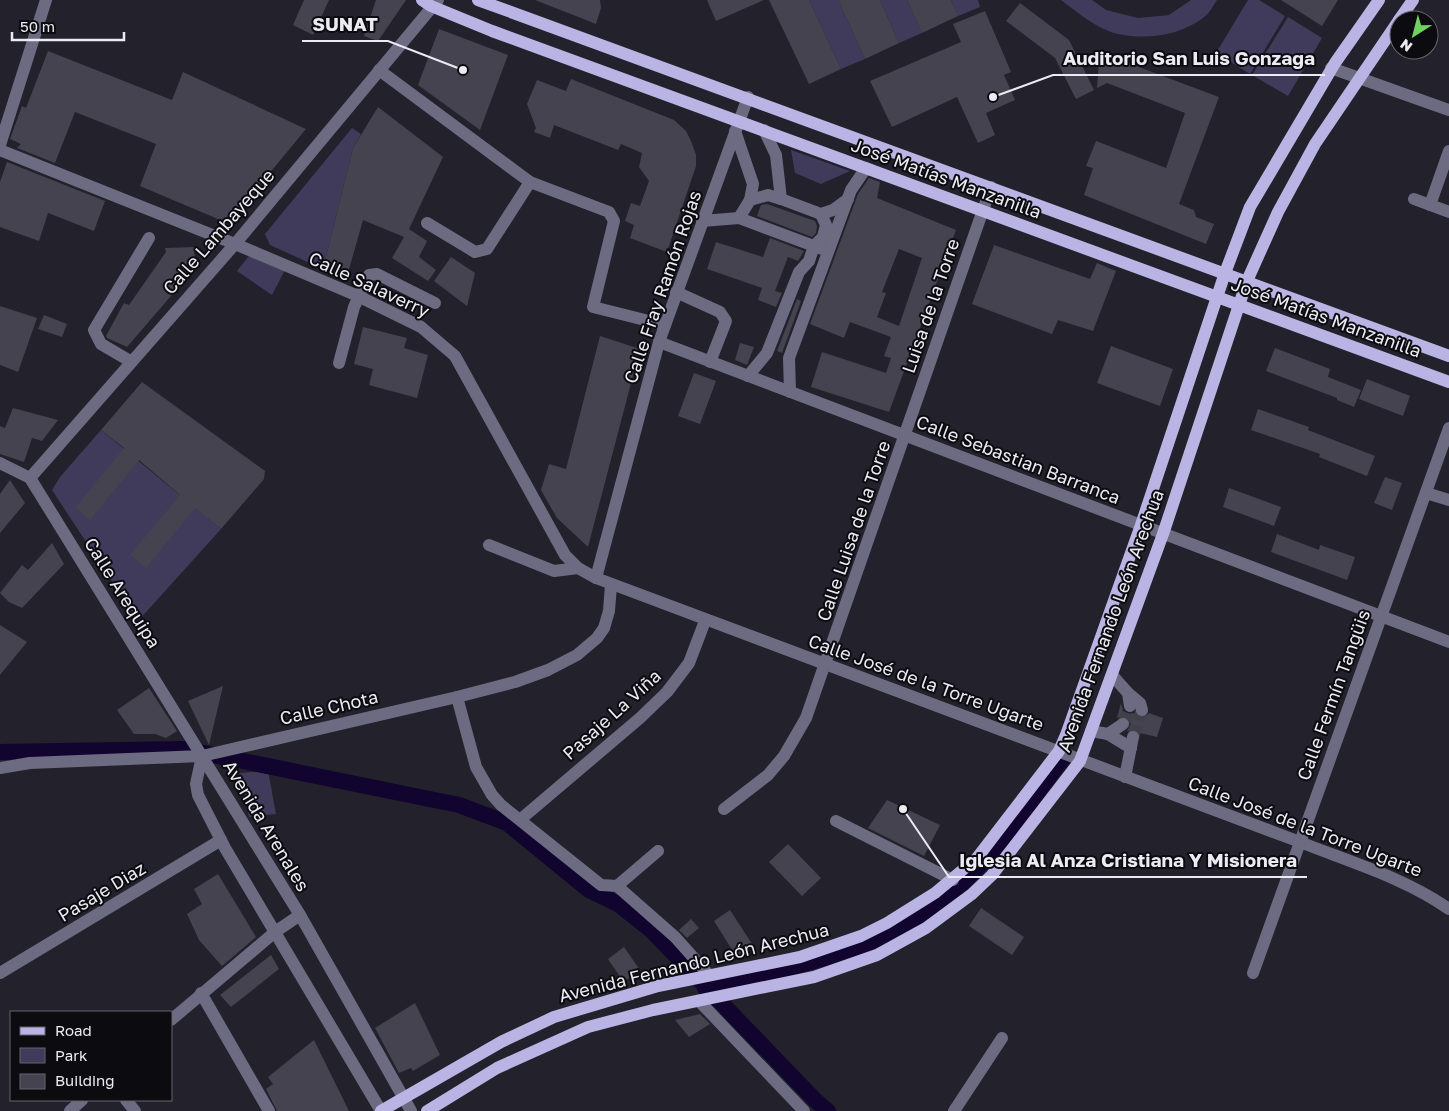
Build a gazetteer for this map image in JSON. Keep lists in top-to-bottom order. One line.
{"streets":{"main road":["José Matías Manzanilla","Avenida Fernando León Arechua"],"street":["Calle Lambayeque","Calle Salaverry","Calle Fray Ramón Rojas","Luisa de la Torre","Calle Sebastian Barranca","Calle Luisa de la Torre","Calle Arequipa","Calle José de la Torre Ugarte","Calle Fermín Tangüis","Calle Chota","Pasaje La Viña","Avenida Arenales","Pasaje Diaz"]},"crossings":[["José Matías Manzanilla","Calle Lambayeque"],["José Matías Manzanilla","Calle Fray Ramón Rojas"],["José Matías Manzanilla","Luisa de la Torre"],["José Matías Manzanilla","Avenida Fernando León Arechua"],["Calle Lambayeque","Calle Salaverry"],["Calle Lambayeque","Calle Arequipa"],["Calle Salaverry","Calle Fray Ramón Rojas"],["Calle Salaverry","Calle José de la Torre Ugarte"],["Calle Salaverry","Calle Chota"],["Calle Fray Ramón Rojas","Calle Sebastian Barranca"],["Luisa de la Torre","Calle Sebastian Barranca"],["Luisa de la Torre","Calle Luisa de la Torre"],["Calle Sebastian Barranca","Calle Luisa de la Torre"],["Calle Sebastian Barranca","Avenida Fernando León Arechua"],["Calle Sebastian Barranca","Calle Fermín Tangüis"],["Calle Luisa de la Torre","Calle José de la Torre Ugarte"],["Calle Arequipa","Calle Chota"],["Calle Arequipa","Avenida Arenales"],["Avenida Fernando León Arechua","Calle José de la Torre Ugarte"],["Avenida Fernando León Arechua","Avenida Arenales"],["Calle José de la Torre Ugarte","Calle Fermín Tangüis"],["Calle José de la Torre Ugarte","Calle Chota"],["Calle José de la Torre Ugarte","Pasaje La Viña"],["Calle Chota","Avenida Arenales"],["Avenida Arenales","Pasaje Diaz"]],"places":["SUNAT","Auditorio San Luis Gonzaga","Iglesia Al Anza Cristiana Y Misionera"],"legend":["Road","Park","Building"],"scale_bar":"50 m","north":"bottom left"}
